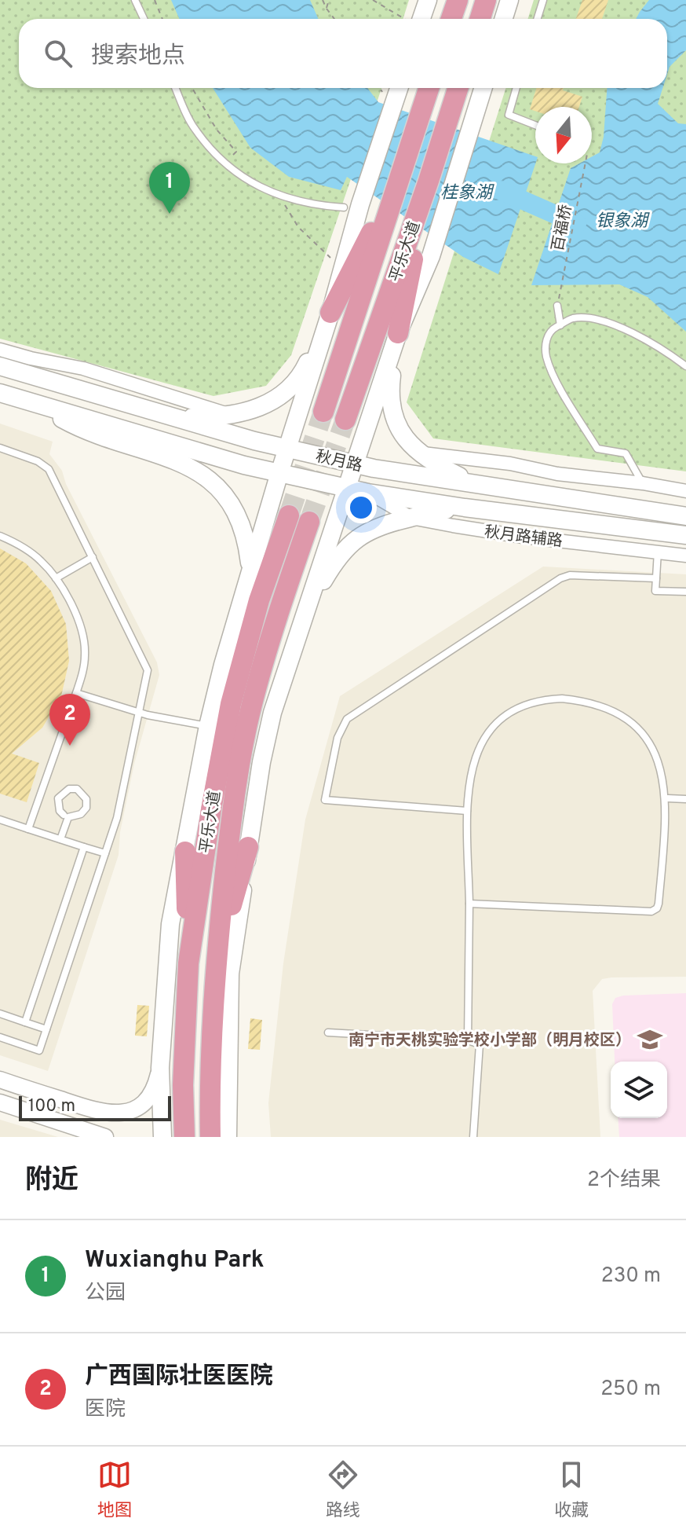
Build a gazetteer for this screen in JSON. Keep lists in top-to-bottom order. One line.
{"streets":{"highway":["平乐大道"],"main road":["秋月路"],"street":["秋月路辅路"],"path":["百福桥"]},"crossings":[["秋月路","秋月路辅路"]],"water":["桂象湖","银象湖"],"places":{"school or university":["南宁市天桃实验学校小学部（明月校区）"]},"scale_bar":"100 m","north":"bottom","page":{"search":"搜索地点","pins":["1","2"],"scale":"100 m","heading":["附近","2个结果"],"list":[{"mark":"1","name":"Wuxianghu Park","note":"公园","value":"230 m"},{"mark":"2","name":"广西国际壮医医院","note":"医院","value":"250 m"}],"nav":["地图","路线","收藏"]}}
